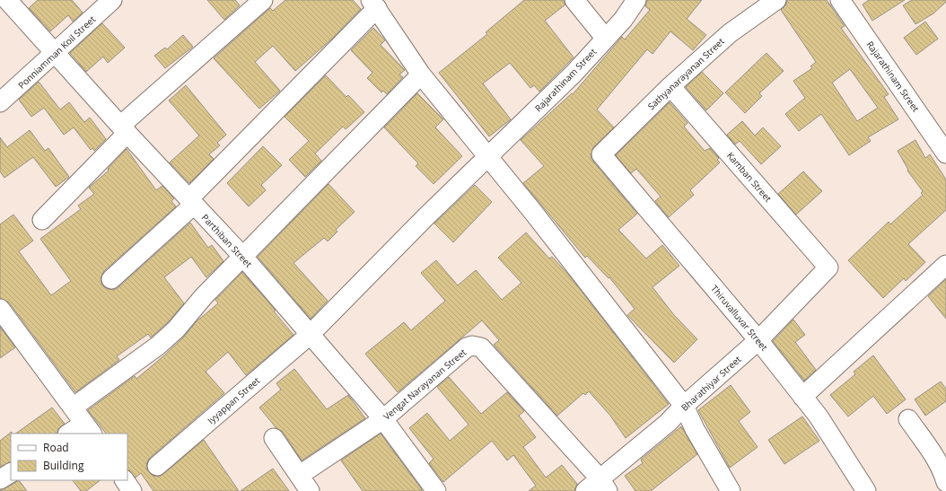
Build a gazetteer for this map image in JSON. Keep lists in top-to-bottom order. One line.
{"streets":{"street":["Ponniamman Koil Street","Sathyanarayanan Street","Rajarathinam Street","Kamban Street","Parthiban Street","Thiruvalluvar Street","Bharathiyar Street","Vengat Narayanan Street","Iyyappan Street"]},"crossings":[["Ponniamman Koil Street","Parthiban Street"],["Sathyanarayanan Street","Kamban Street"],["Sathyanarayanan Street","Thiruvalluvar Street"],["Rajarathinam Street","Parthiban Street"],["Rajarathinam Street","Iyyappan Street"],["Kamban Street","Bharathiyar Street"],["Parthiban Street","Vengat Narayanan Street"],["Parthiban Street","Iyyappan Street"],["Thiruvalluvar Street","Bharathiyar Street"],["Bharathiyar Street","Vengat Narayanan Street"]],"legend":["Road","Building"]}
